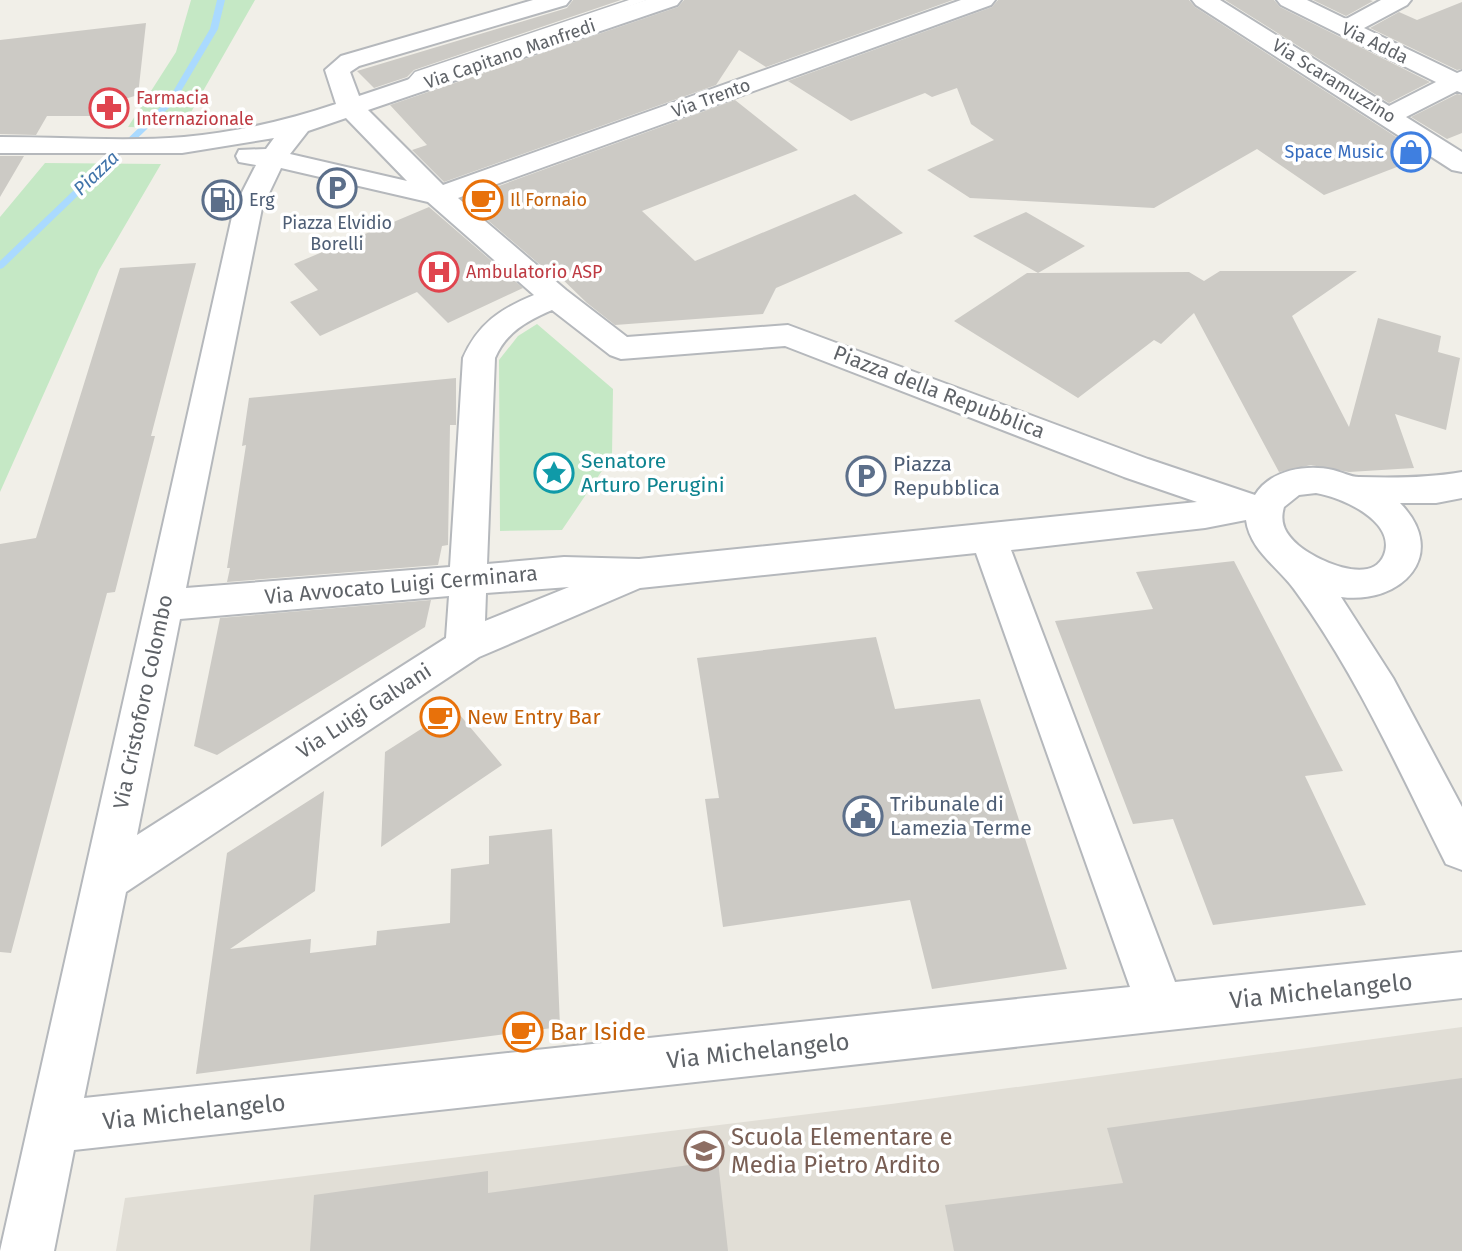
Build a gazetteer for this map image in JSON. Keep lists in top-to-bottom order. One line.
{"streets":{"street":["Via Adda","Via Capitano Manfredi","Via Scaramuzzino","Via Trento","Piazza della Repubblica","Via Avvocato Luigi Cerminara","Via Cristoforo Colombo","Via Luigi Galvani","Via Michelangelo"]},"crossings":[["Via Avvocato Luigi Cerminara","Via Cristoforo Colombo"],["Via Avvocato Luigi Cerminara","Via Luigi Galvani"],["Via Cristoforo Colombo","Via Luigi Galvani"],["Via Cristoforo Colombo","Via Michelangelo"]],"water":["Piazza"],"places":{"pharmacy":["Farmacia Internazionale"],"shop":["Space Music"],"parking":["Piazza Elvidio Borelli","Piazza Repubblica"],"fuel station":["Erg"],"cafe":["Il Fornaio","New Entry Bar","Bar Iside"],"hospital":["Ambulatorio ASP"],"place":["Senatore Arturo Perugini"],"public building":["Tribunale di Lamezia Terme"],"school or university":["Scuola Elementare e Media Pietro Ardito"]}}
